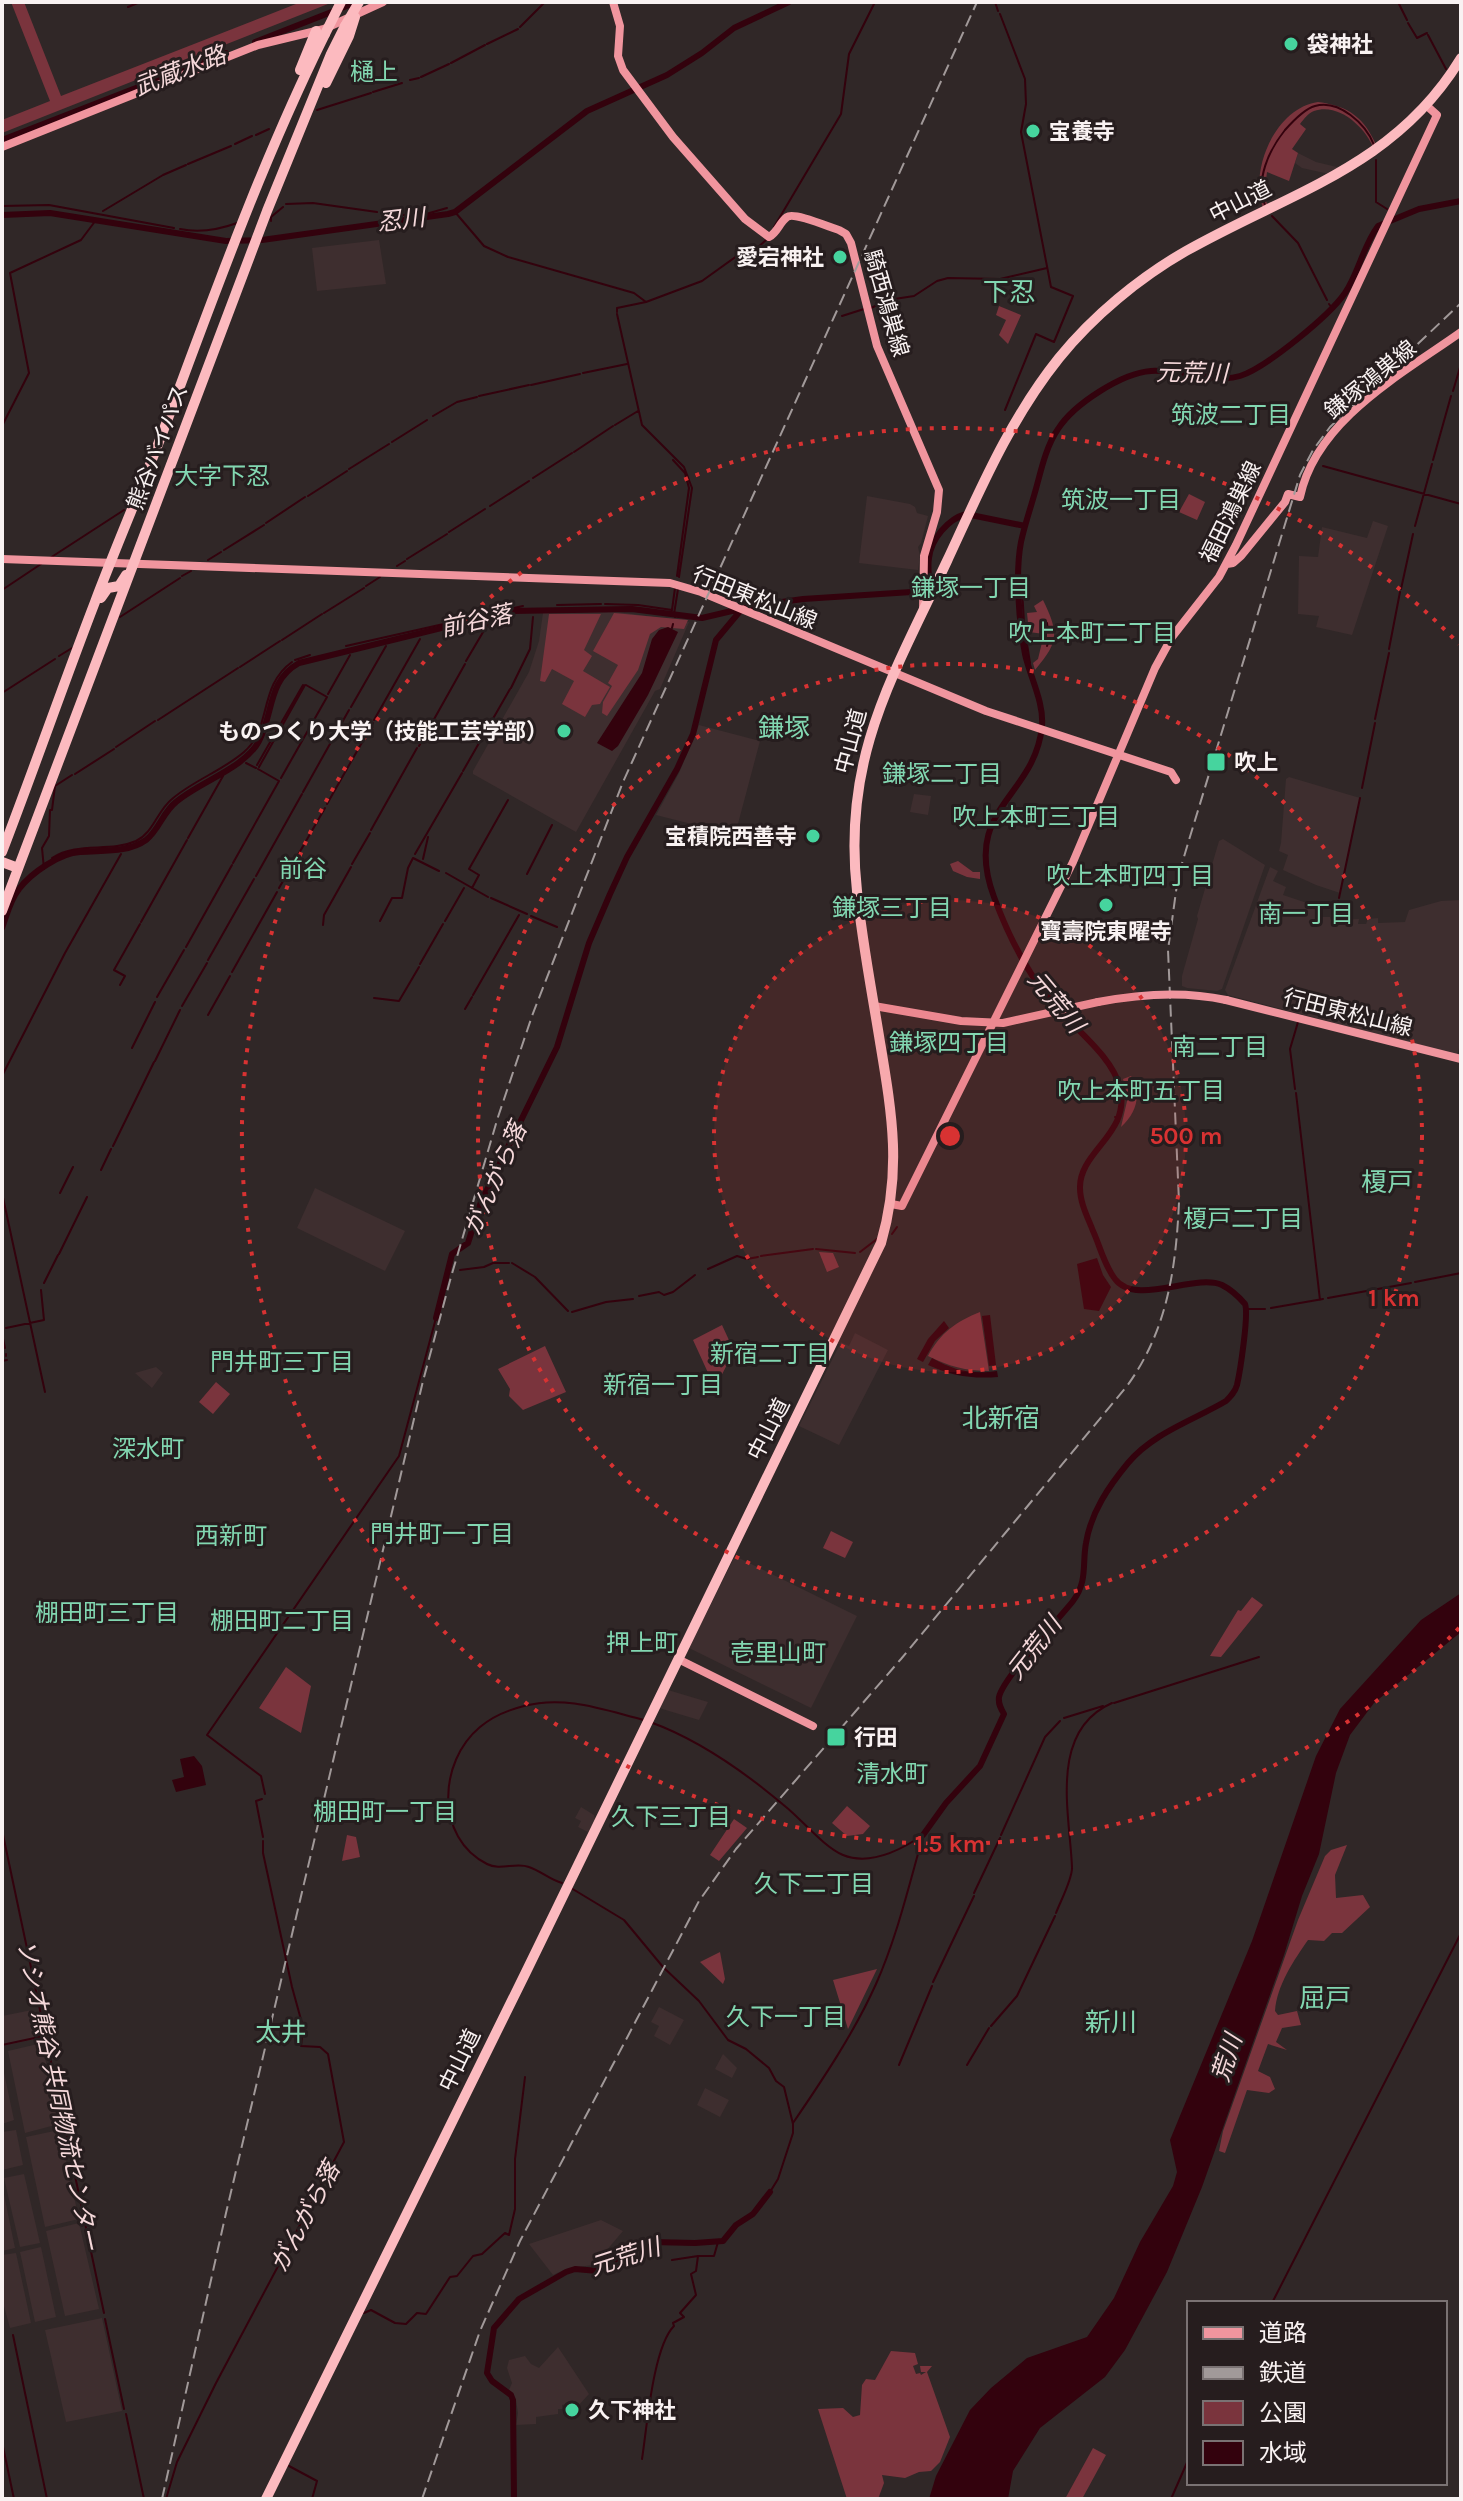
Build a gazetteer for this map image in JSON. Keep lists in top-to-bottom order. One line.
{"streets":{"highway":["中山道","熊谷バイパス"],"main road":["騎西鴻巣線","鎌塚鴻巣線","福田鴻巣線","行田東松山線"]},"crossings":[["中山道","騎西鴻巣線"],["中山道","福田鴻巣線"],["中山道","行田東松山線"],["鎌塚鴻巣線","福田鴻巣線"],["熊谷バイパス","行田東松山線"],["福田鴻巣線","行田東松山線"]],"districts":["樋上","下忍","筑波二丁目","大字下忍","筑波一丁目","鎌塚一丁目","吹上本町二丁目","鎌塚","鎌塚二丁目","吹上本町三丁目","前谷","吹上本町四丁目","鎌塚三丁目","南一丁目","鎌塚四丁目","南二丁目","吹上本町五丁目","榎戸","榎戸二丁目","新宿二丁目","門井町三丁目","新宿一丁目","北新宿","深水町","門井町一丁目","西新町","棚田町三丁目","棚田町二丁目","押上町","壱里山町","清水町","棚田町一丁目","久下三丁目","久下二丁目","屈戸","久下一丁目","新川","太井"],"water":["武蔵水路","忍川","元荒川","前谷落","がんがら落","荒川","ソシオ熊谷 共同物流センター"],"places":{"other":["袋神社","宝養寺","愛宕神社","ものつくり大学（技能工芸学部）","宝積院西善寺","寶壽院東曜寺","久下神社"],"transit":["吹上","行田"]},"legend":["道路","鉄道","公園","水域"],"rings":["500 m","1 km","1.5 km"]}
